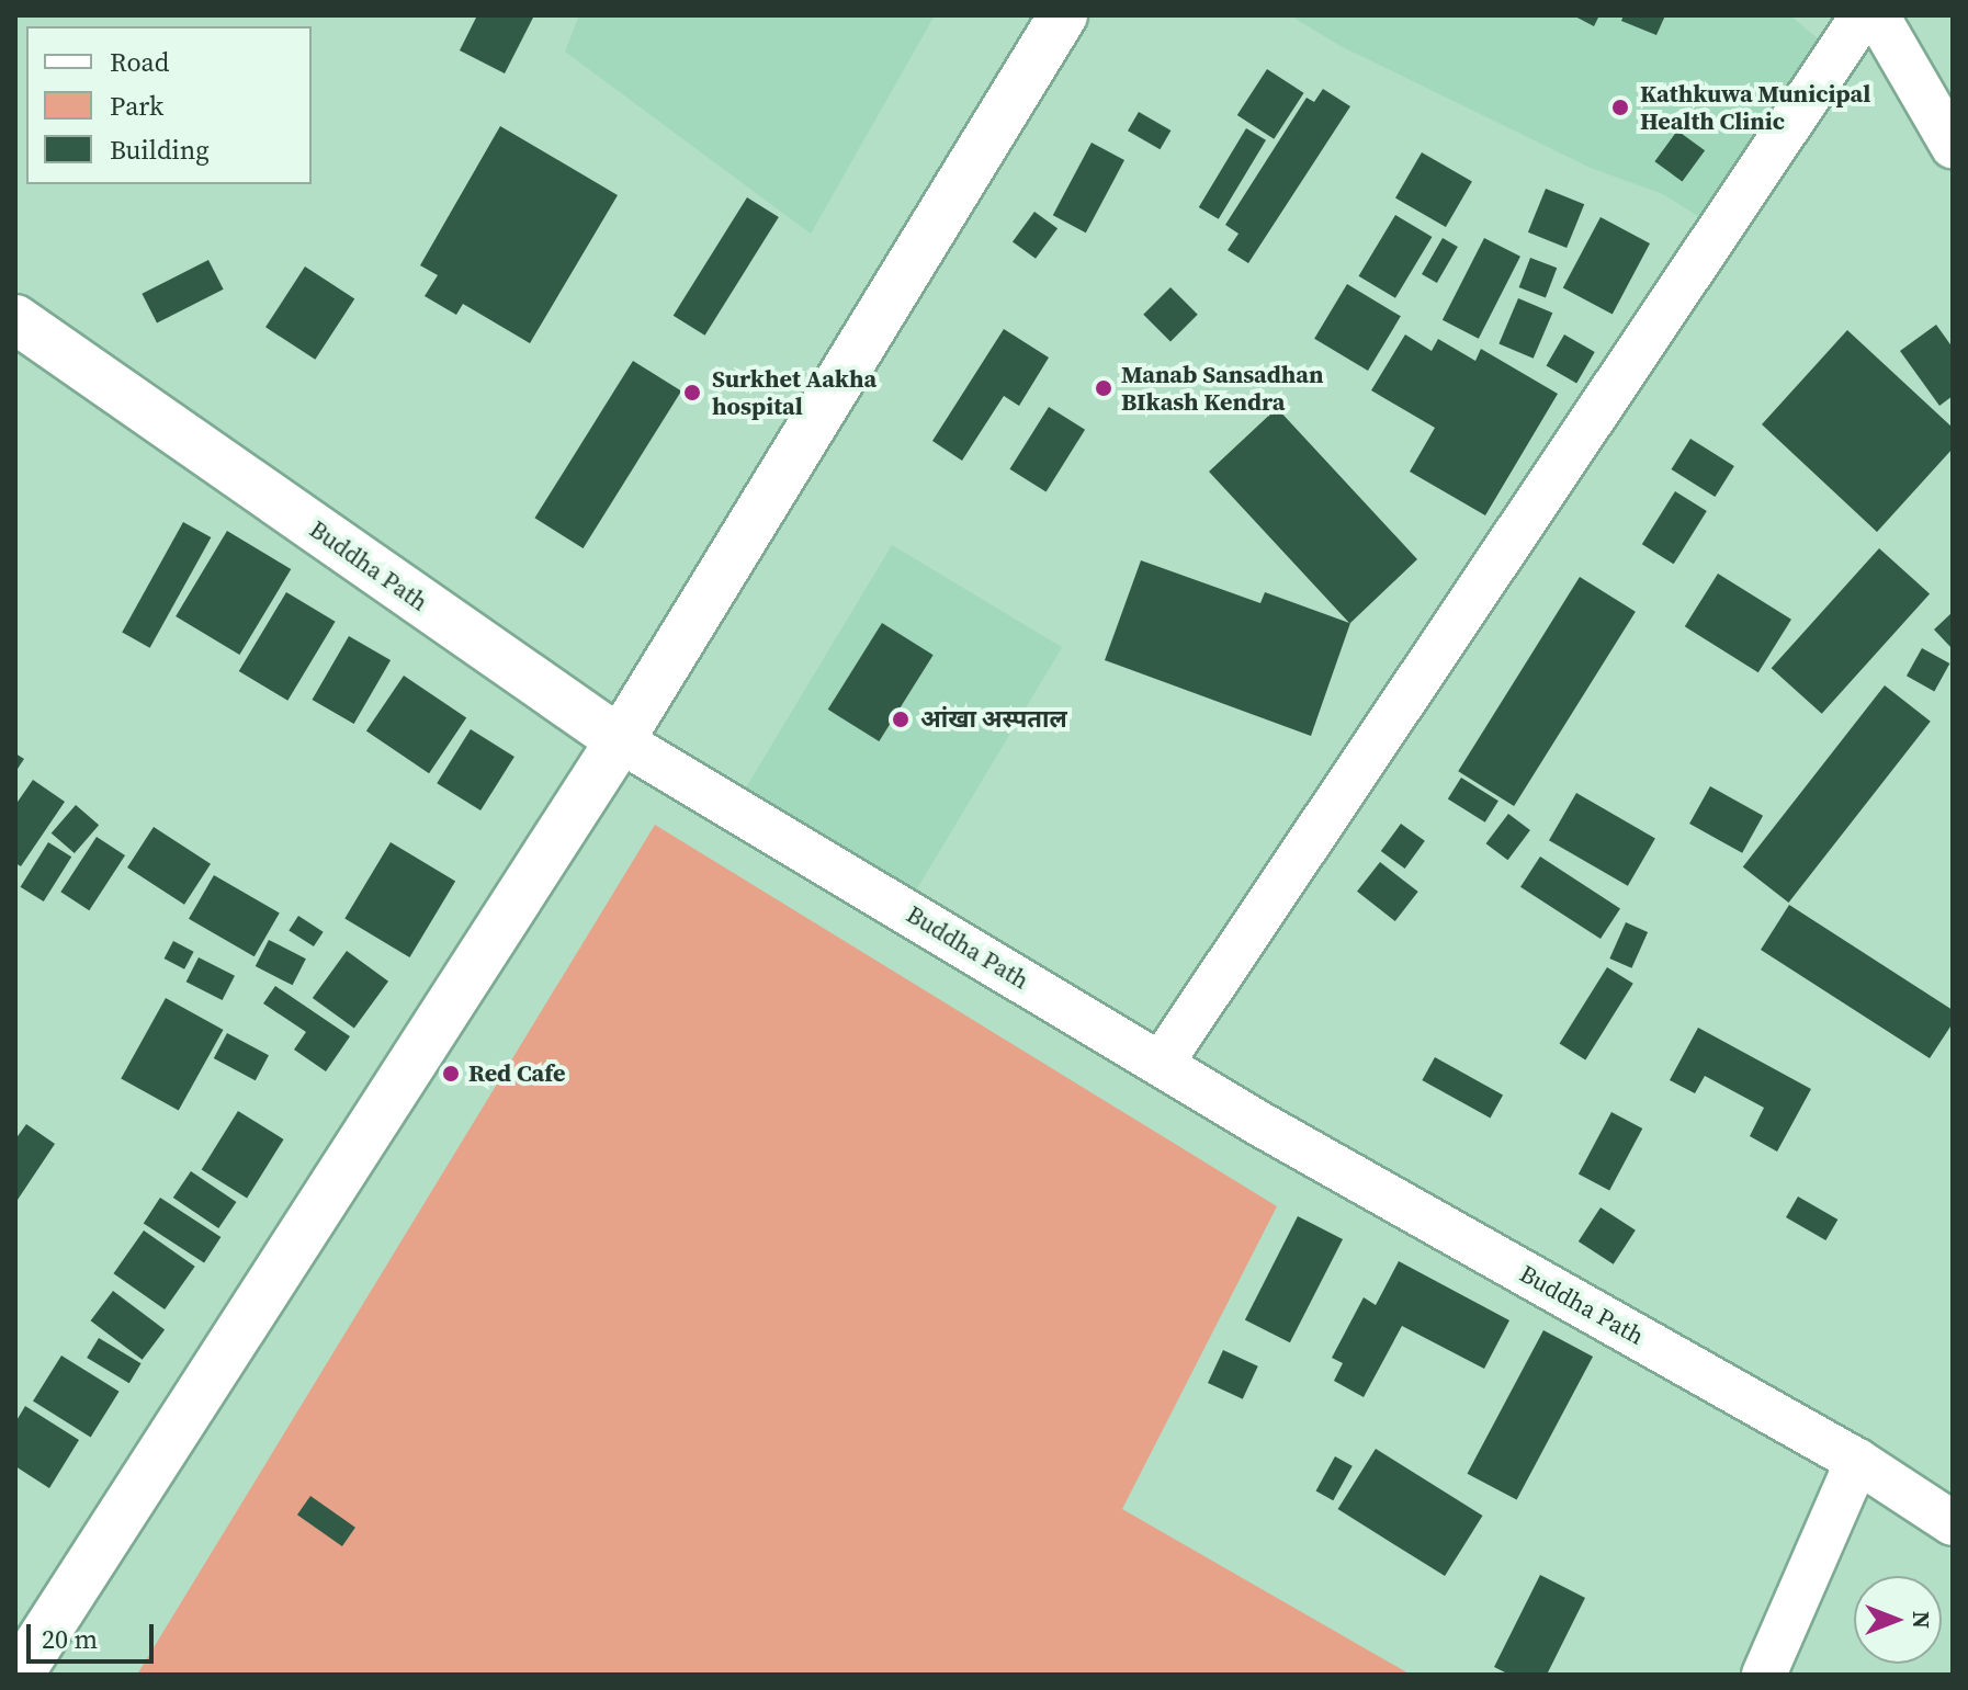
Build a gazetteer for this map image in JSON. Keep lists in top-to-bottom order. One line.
{"streets":{"main road":["Buddha Path"]},"places":["Kathkuwa Municipal Health Clinic","Manab Sansadhan BIkash Kendra","Surkhet Aakha hospital","आंखा अस्पताल","Red Cafe"],"legend":["Road","Park","Building"],"scale_bar":"20 m","north":"right"}
